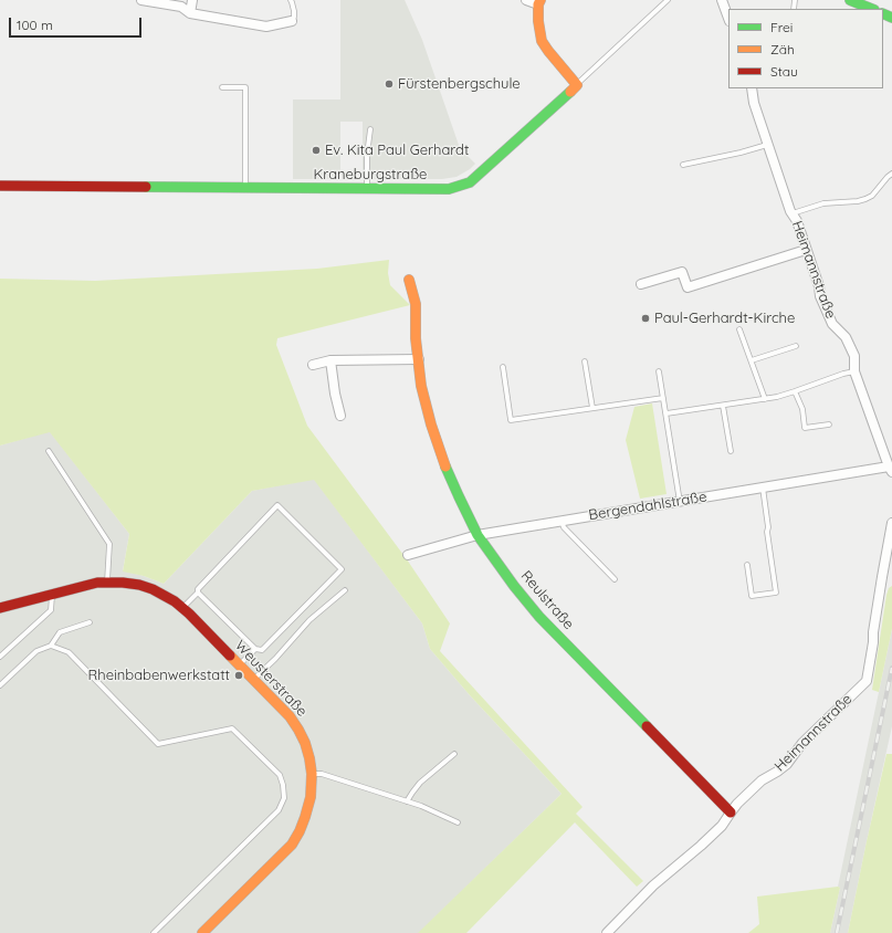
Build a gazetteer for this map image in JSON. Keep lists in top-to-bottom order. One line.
{"streets":{"street":["Kraneburgstraße","Heimannstraße","Bergendahlstraße","Reulstraße","Weusterstraße"]},"crossings":[["Heimannstraße","Bergendahlstraße"],["Heimannstraße","Reulstraße"],["Bergendahlstraße","Reulstraße"]],"places":["Fürstenbergschule","Ev. Kita Paul Gerhardt","Paul-Gerhardt-Kirche","Rheinbabenwerkstatt"],"legend":["Frei","Zäh","Stau"],"scale_bar":"100 m"}
